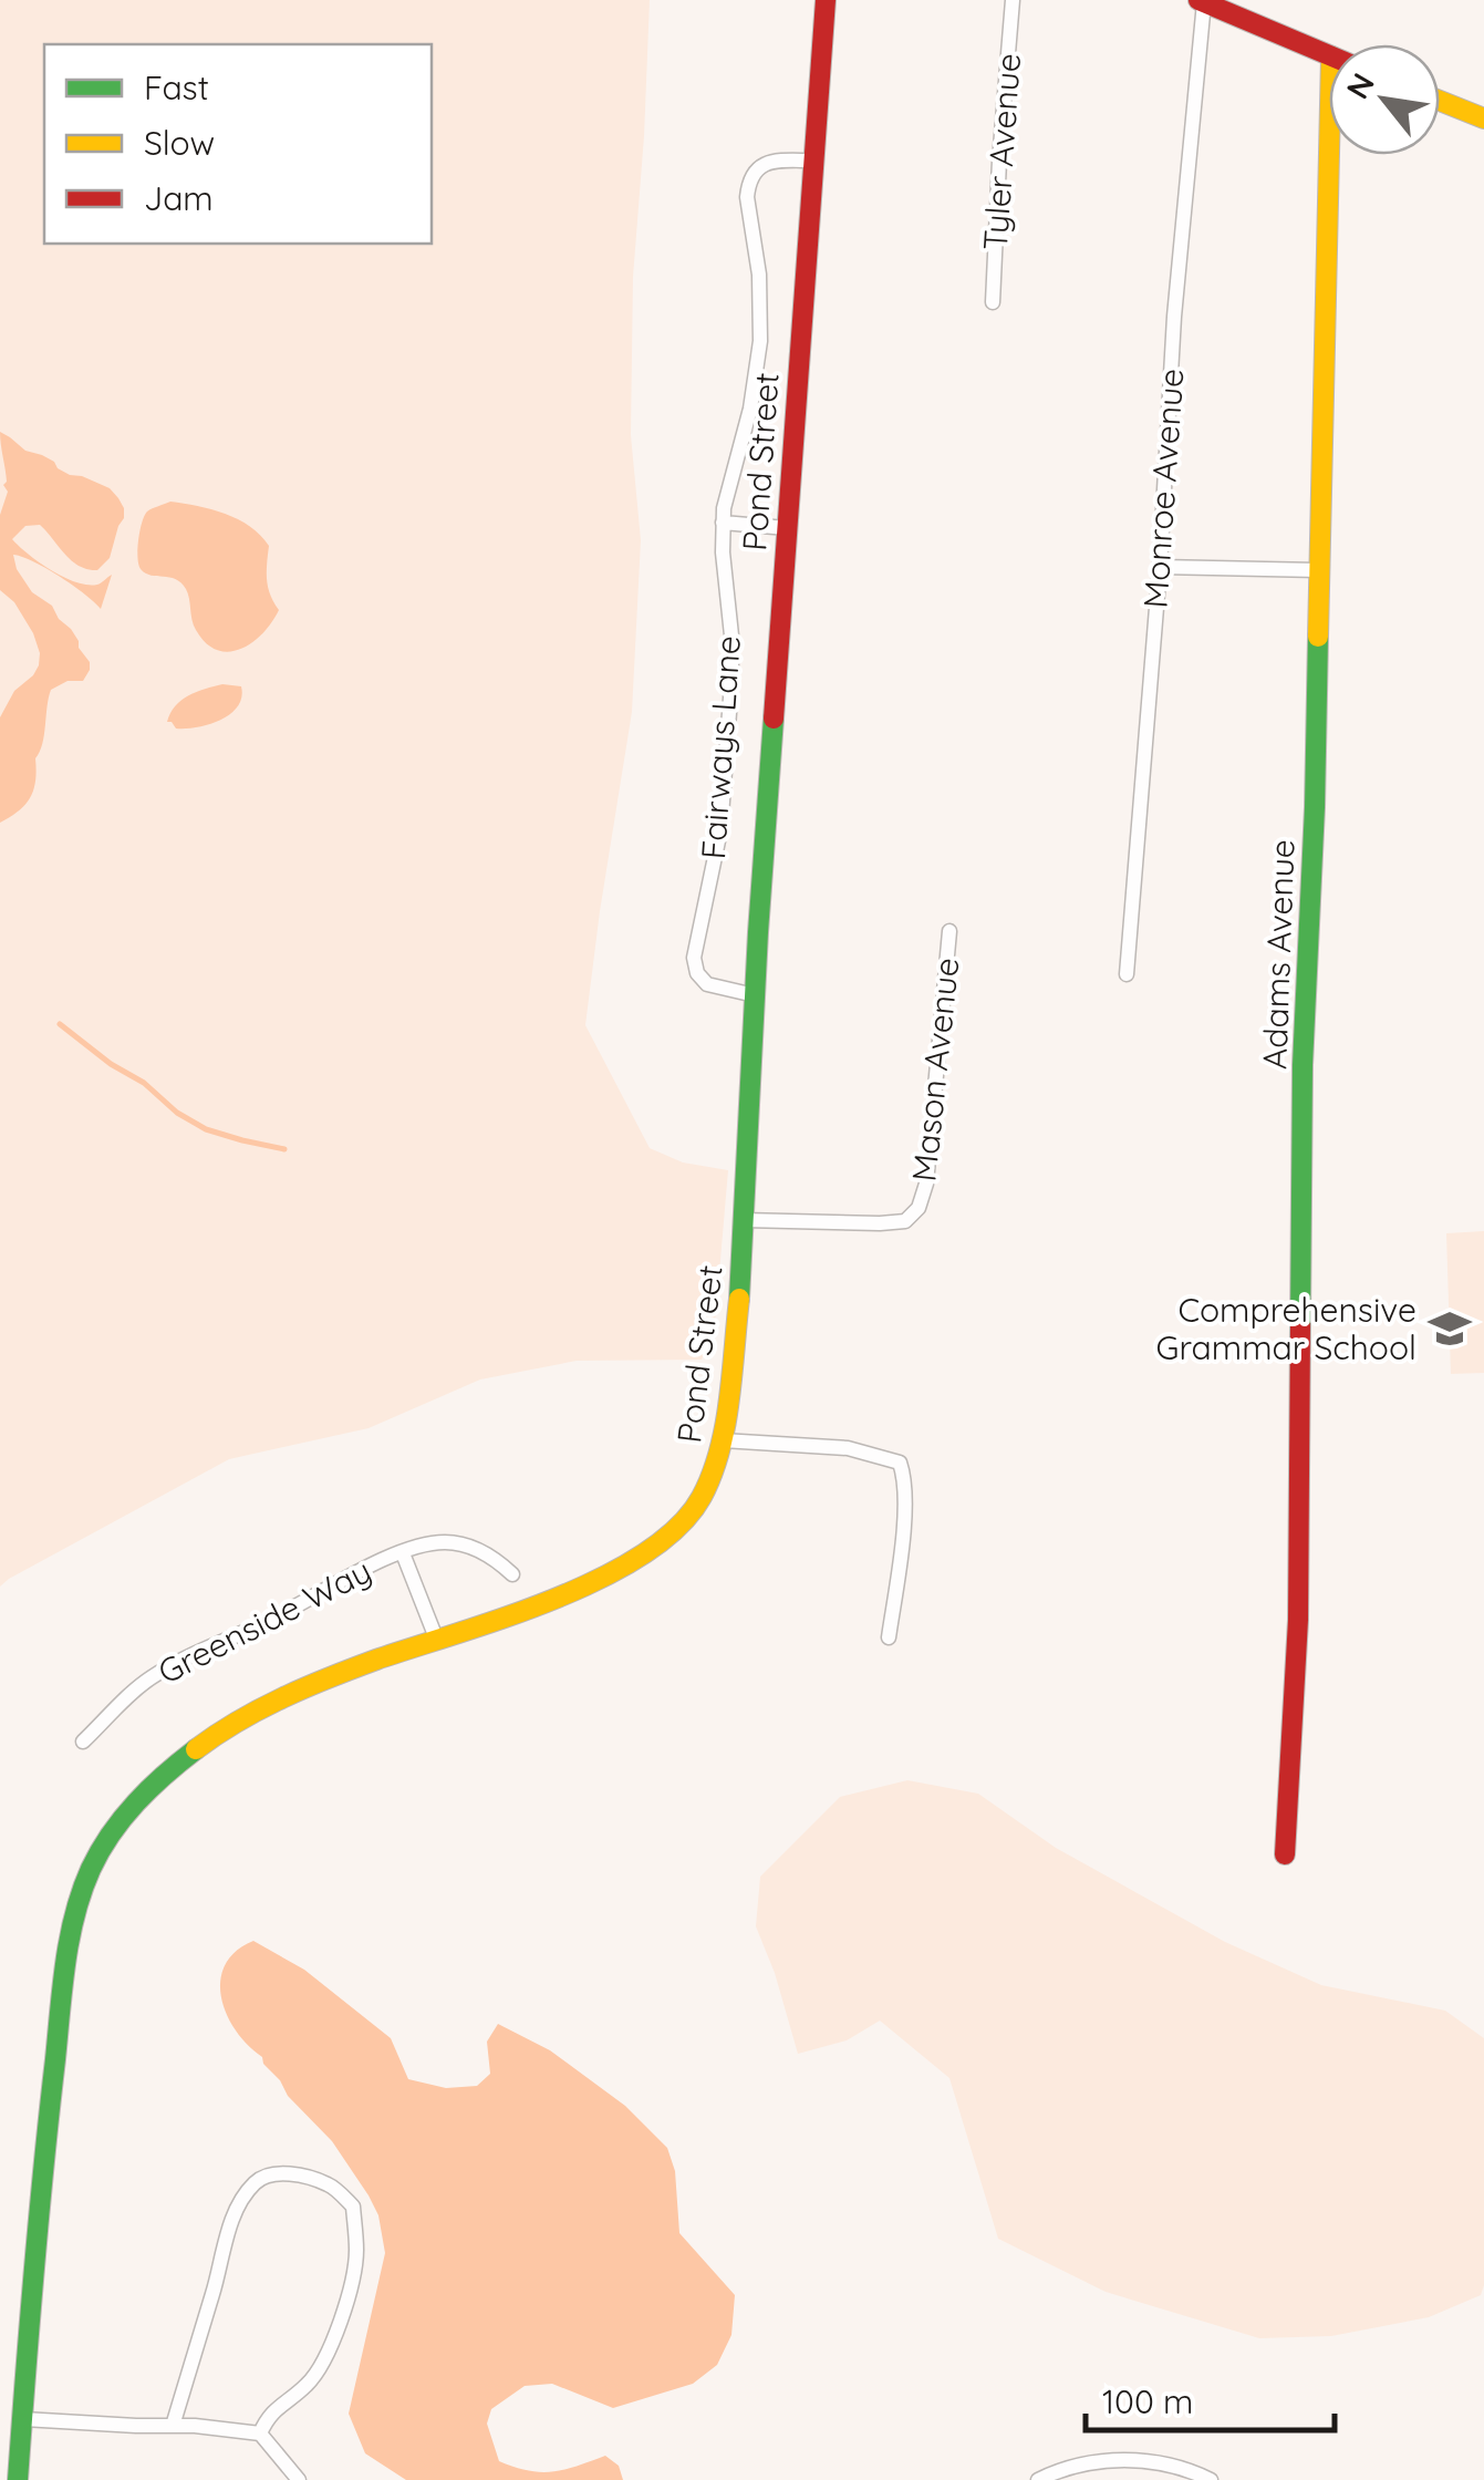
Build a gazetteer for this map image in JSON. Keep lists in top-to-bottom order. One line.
{"streets":{"street":["Tyler Avenue","Pond Street","Monroe Avenue","Fairways Lane","Adams Avenue","Mason Avenue","Greenside Way"]},"crossings":[["Pond Street","Fairways Lane"],["Pond Street","Mason Avenue"],["Pond Street","Greenside Way"]],"places":{"school or university":["Comprehensive Grammar School"]},"legend":["Fast","Slow","Jam"],"scale_bar":"100 m","north":"top left"}
